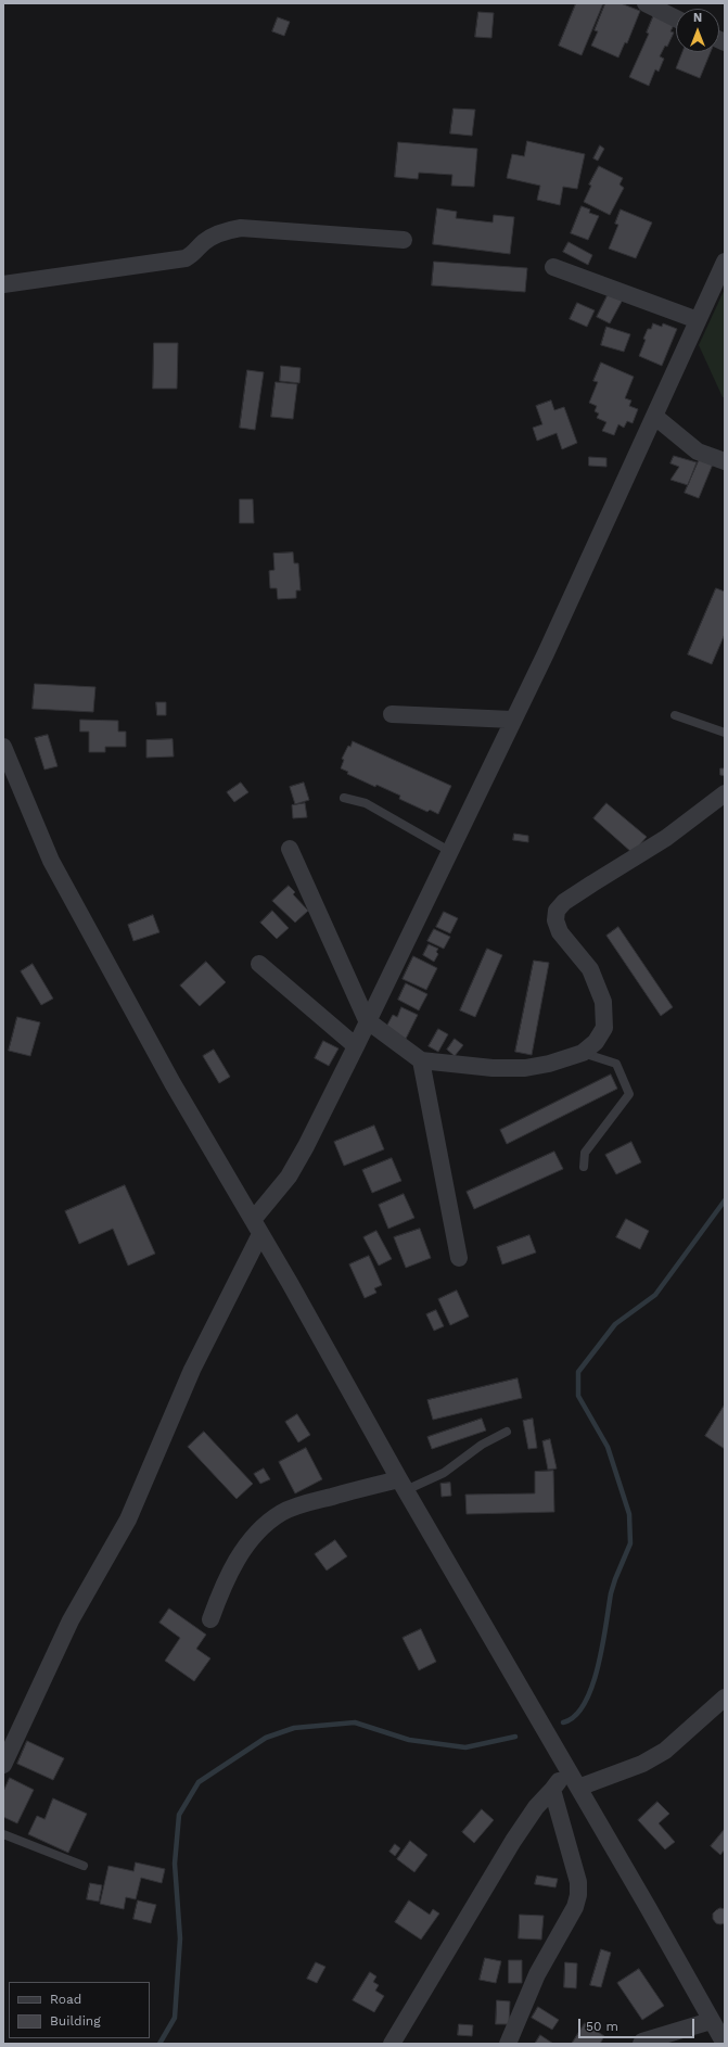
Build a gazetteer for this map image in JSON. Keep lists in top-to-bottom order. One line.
{"legend":["Road","Building"],"scale_bar":"50 m","north":"top"}
